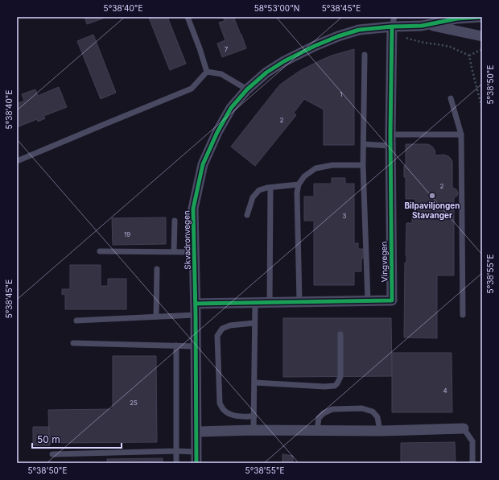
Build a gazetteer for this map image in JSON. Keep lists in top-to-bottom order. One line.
{"streets":{"street":["Skvadronvegen","Vingvegen"]},"crossings":[["Skvadronvegen","Vingvegen"]],"places":["Bilpaviljongen Stavanger"],"house_numbers":["7","1","2","2","3","19","4","25"],"scale_bar":"50 m","coordinates":["5°38'40\"E","58°53'00\"N","5°38'45\"E","5°38'50\"E","5°38'55\"E"]}
